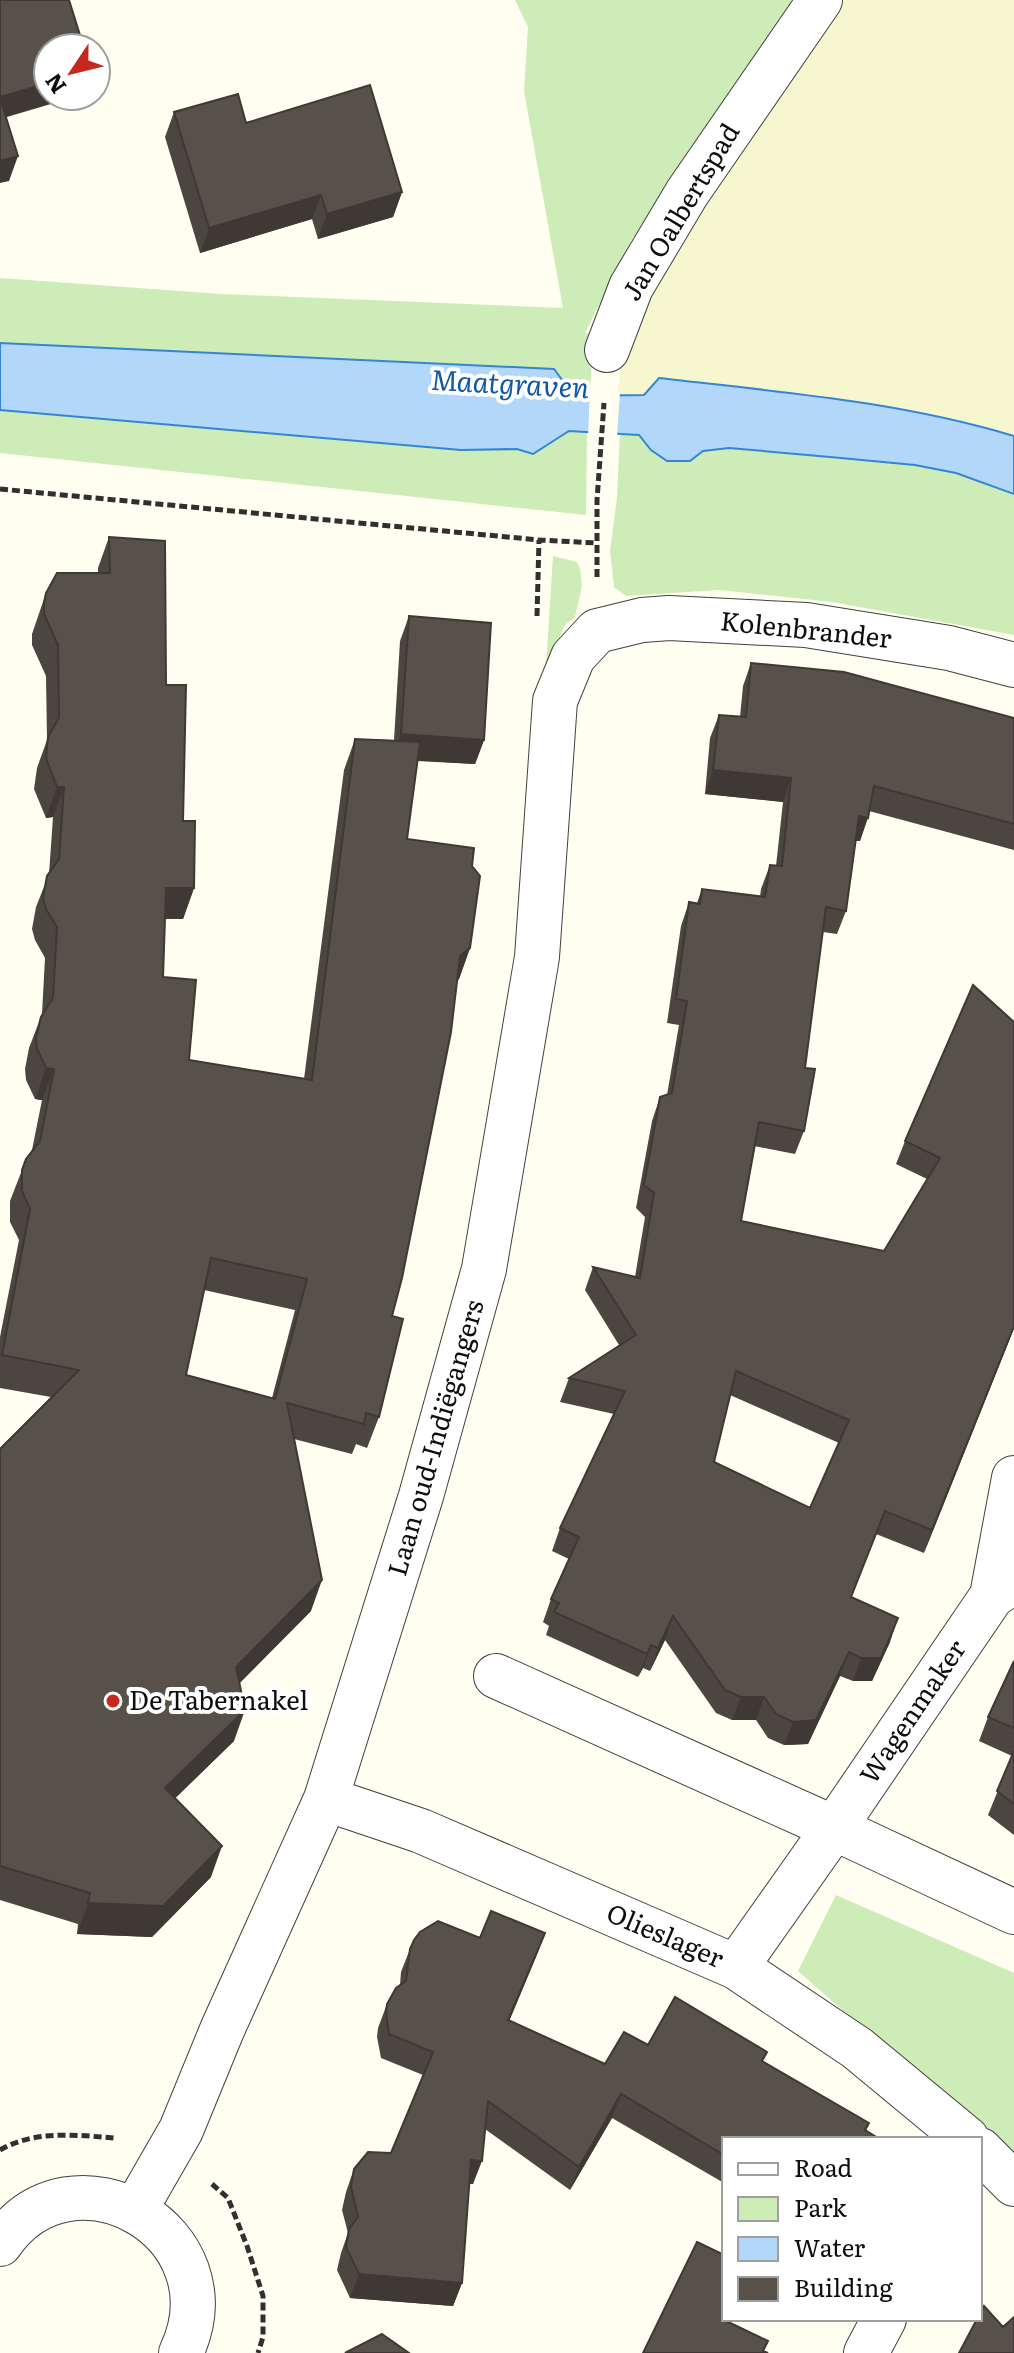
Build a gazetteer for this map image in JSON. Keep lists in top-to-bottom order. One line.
{"streets":{"street":["Jan Oalbertspad","Kolenbrander","Laan oud-Indiëgangers","Wagenmaker","Olieslager"]},"crossings":[["Kolenbrander","Laan oud-Indiëgangers"],["Laan oud-Indiëgangers","Olieslager"]],"water":["Maatgraven"],"places":["De Tabernakel"],"legend":["Road","Park","Water","Building"],"north":"bottom left"}
